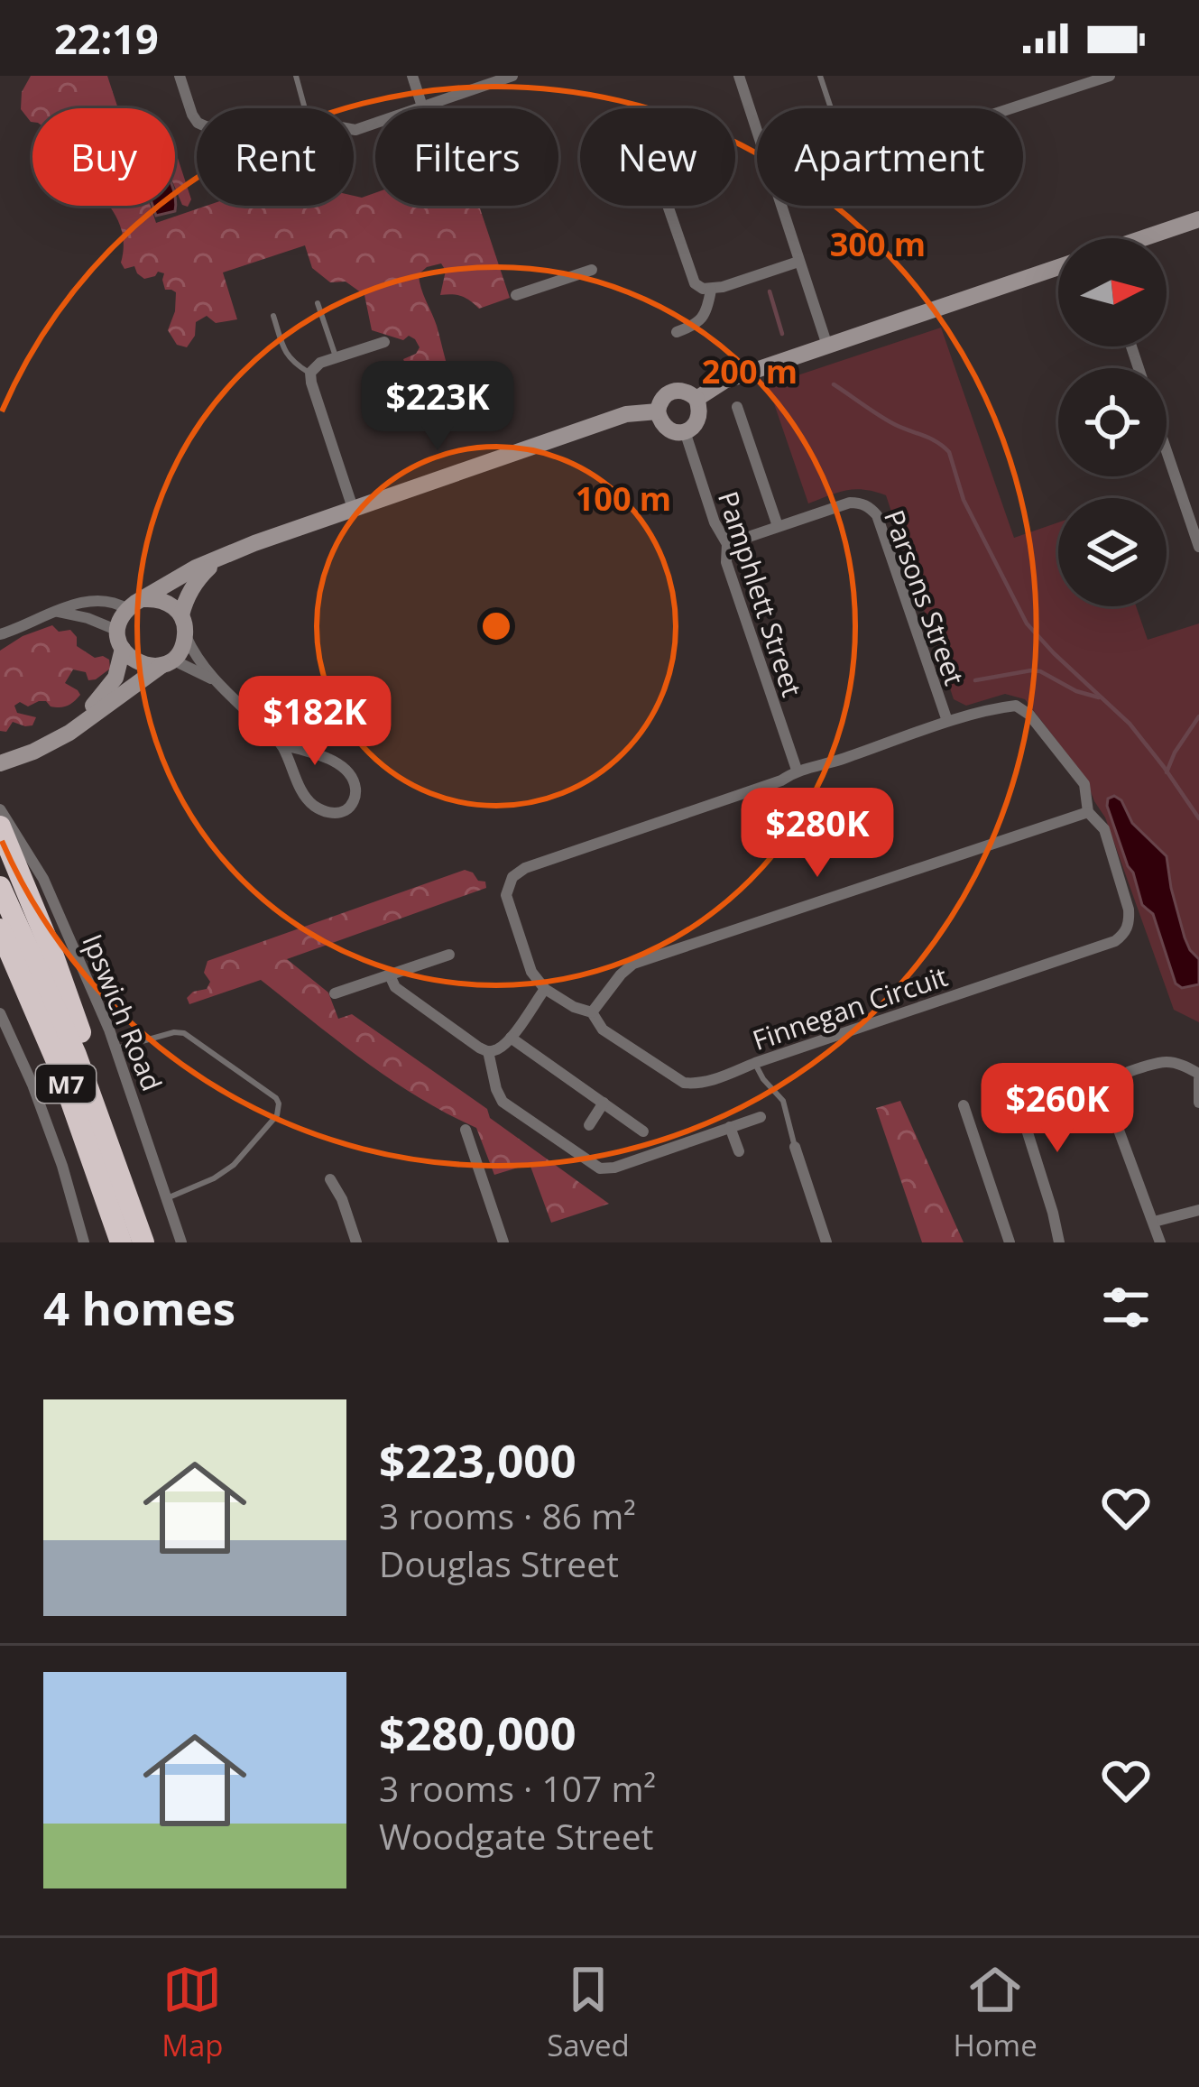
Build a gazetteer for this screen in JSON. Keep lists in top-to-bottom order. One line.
{"streets":{"highway":["M7"],"street":["Pamphlett Street","Parsons Street","Finnegan Circuit","Ipswich Road"]},"crossings":[["Pamphlett Street","Parsons Street"],["Pamphlett Street","Finnegan Circuit"],["Parsons Street","Finnegan Circuit"]],"north":"right","page":{"status":"22:19","chip":["Buy","Rent","Filters","New","Apartment"],"price":["$223K","$182K","$280K","$260K"],"heading":"4 homes","list":[{"name":"$223,000","note":"3 rooms · 86 m² · Douglas Street"},{"name":"$280,000","note":"3 rooms · 107 m² · Woodgate Street"}],"tabs":["Map","Saved","Home"]},"rings":["300 m","200 m","100 m"]}
